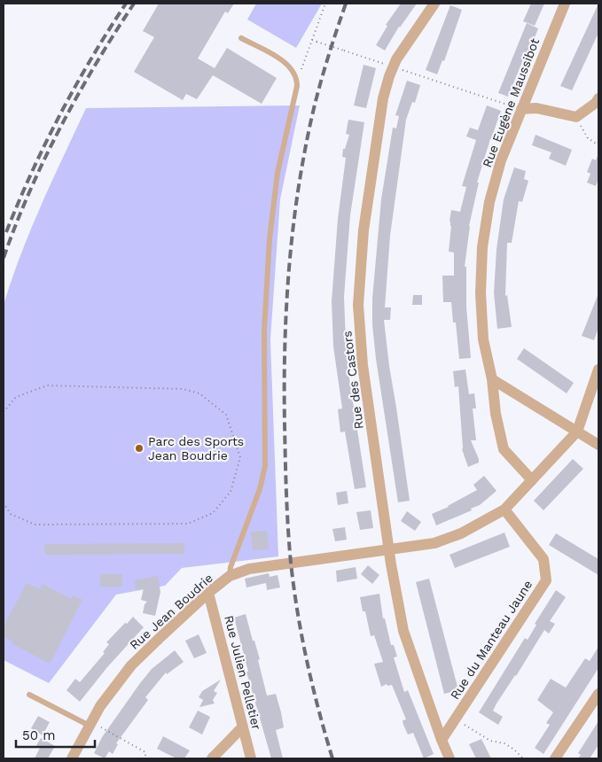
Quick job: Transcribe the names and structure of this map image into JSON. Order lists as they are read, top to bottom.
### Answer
{
  "streets": {
    "street": [
      "Rue Eugène Maussibot",
      "Rue des Castors",
      "Rue Jean Boudrie",
      "Rue du Manteau Jaune",
      "Rue Julien Pelletier"
    ]
  },
  "crossings": [
    ["Rue Eugène Maussibot", "Rue Jean Boudrie"],
    ["Rue des Castors", "Rue Jean Boudrie"],
    ["Rue des Castors", "Rue du Manteau Jaune"],
    ["Rue Jean Boudrie", "Rue du Manteau Jaune"],
    ["Rue Jean Boudrie", "Rue Julien Pelletier"]
  ],
  "places": ["Parc des Sports Jean Boudrie"],
  "scale_bar": "50 m"
}
